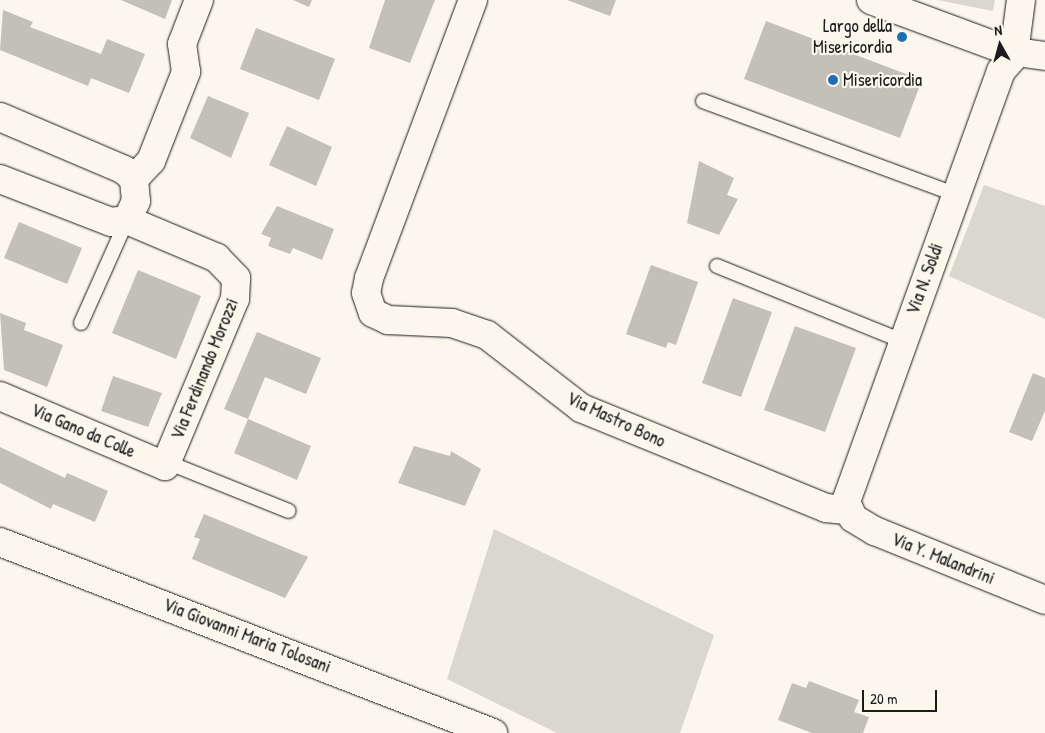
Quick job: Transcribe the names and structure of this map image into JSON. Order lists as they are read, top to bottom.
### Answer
{
  "streets": {
    "street": [
      "Via N. Soldi",
      "Via Ferdinando Morozzi",
      "Via Mastro Bono",
      "Via Gano da Colle",
      "Via Y. Malandrini",
      "Via Giovanni Maria Tolosani"
    ]
  },
  "crossings": [
    ["Via N. Soldi", "Via Mastro Bono"],
    ["Via N. Soldi", "Via Y. Malandrini"],
    ["Via Ferdinando Morozzi", "Via Gano da Colle"],
    ["Via Mastro Bono", "Via Y. Malandrini"]
  ],
  "places": ["Largo della Misericordia", "Misericordia"],
  "scale_bar": "20 m",
  "north": "top"
}
